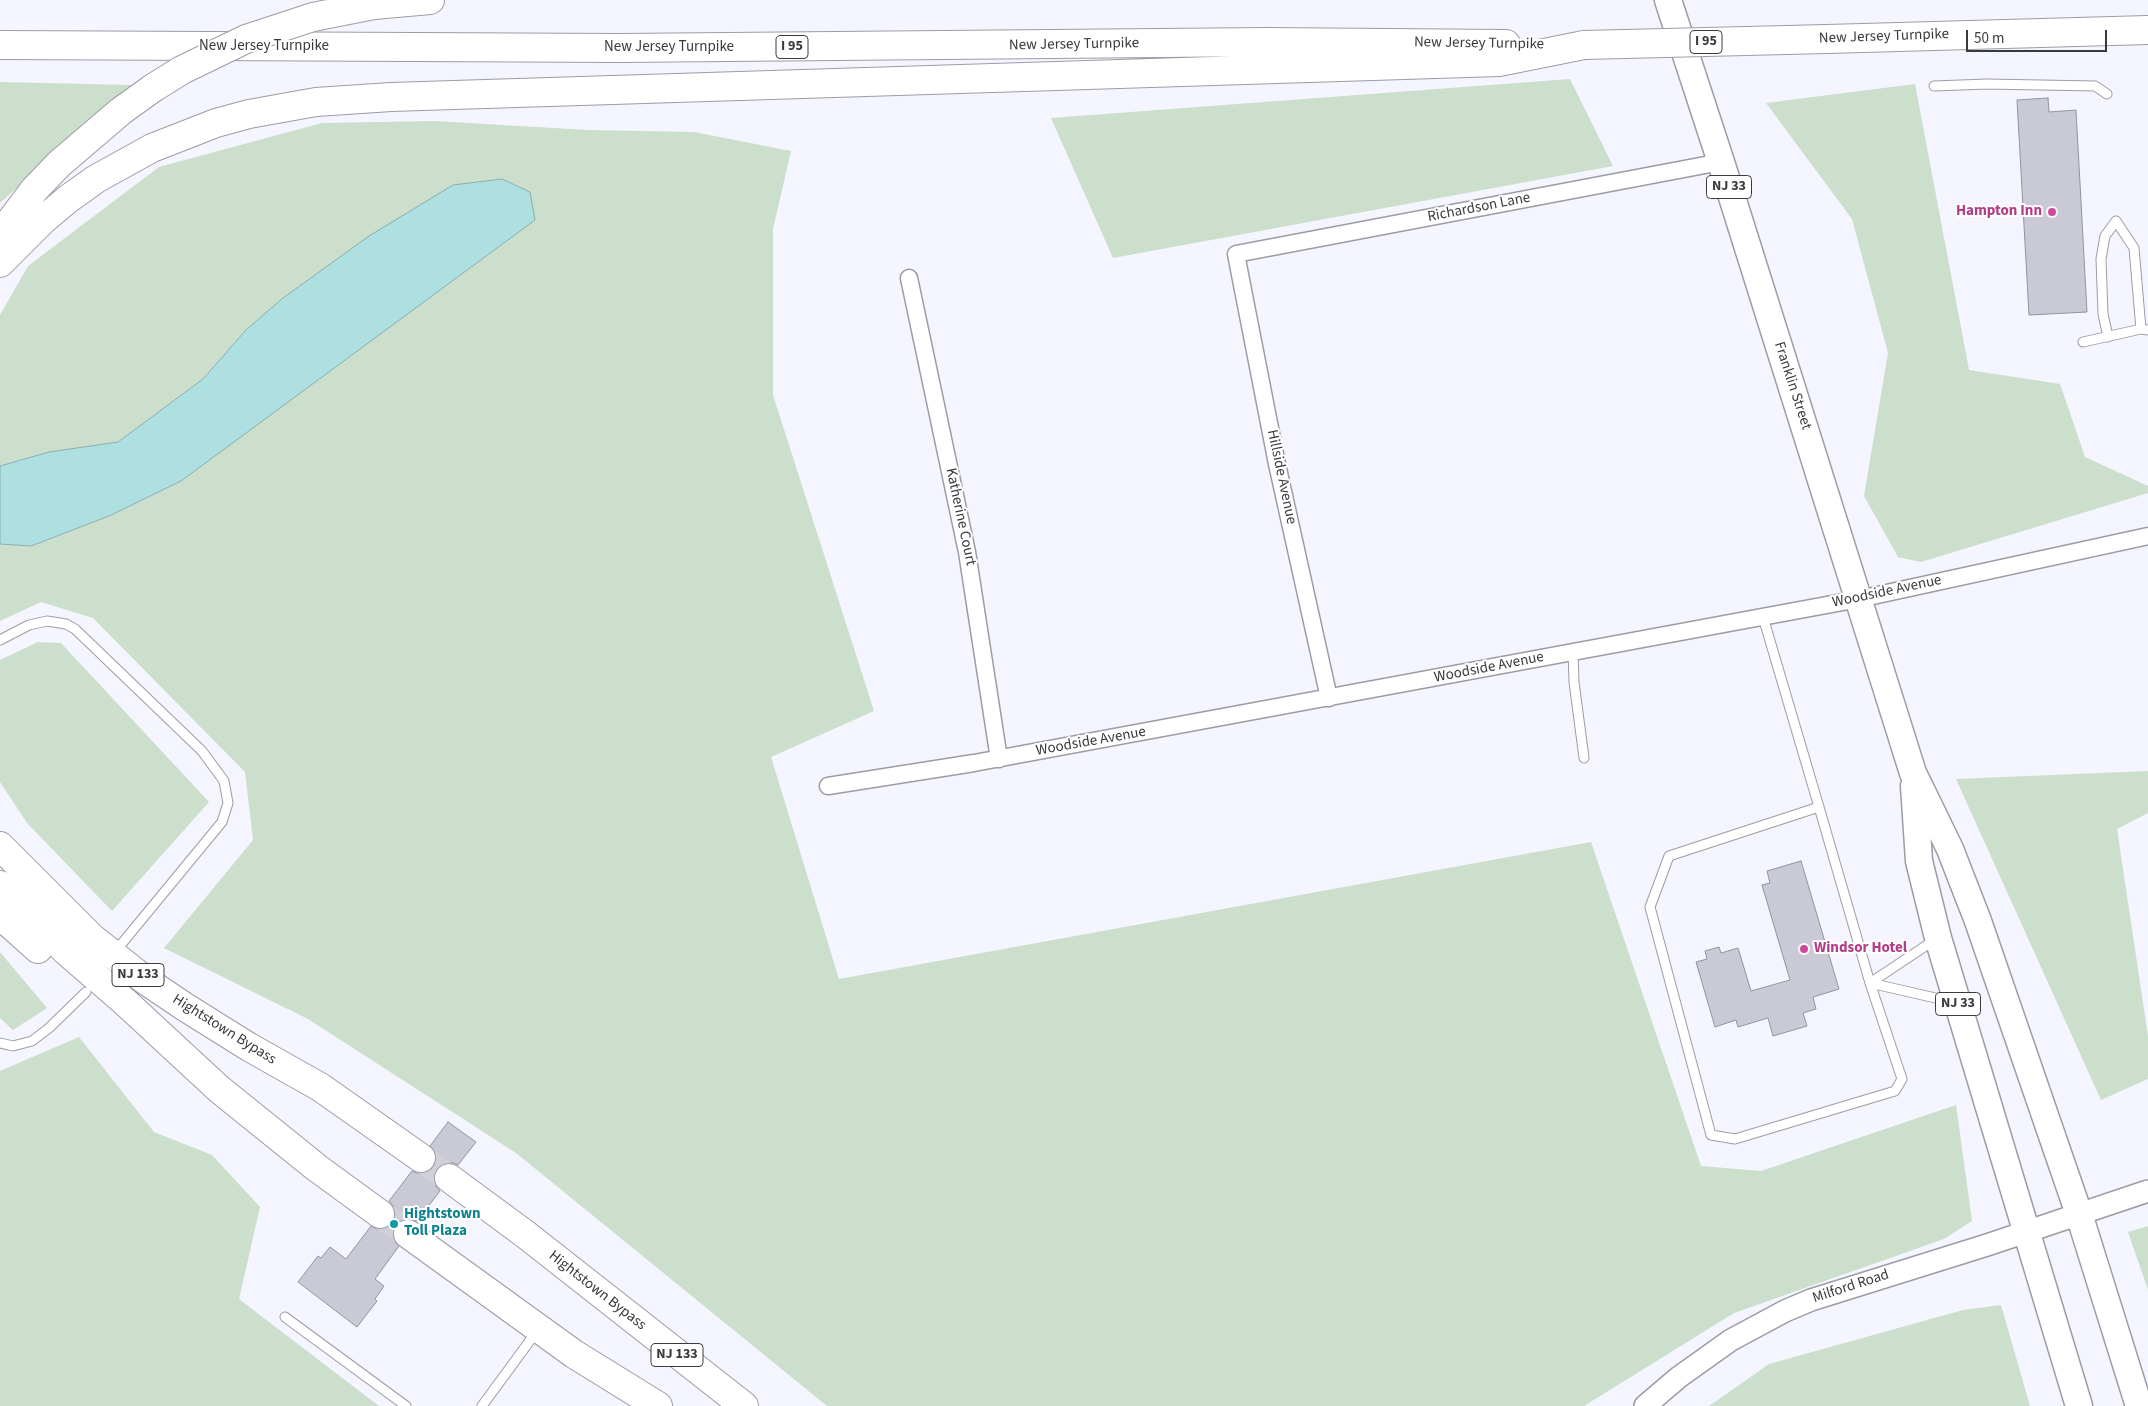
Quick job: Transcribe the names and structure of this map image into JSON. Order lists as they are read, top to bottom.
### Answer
{
  "streets": {
    "highway": [
      "New Jersey Turnpike",
      "I 95",
      "NJ 133",
      "Hightstown Bypass"
    ],
    "main road": ["NJ 33", "Franklin Street"],
    "street": [
      "Richardson Lane",
      "Hillside Avenue",
      "Katherine Court",
      "Woodside Avenue",
      "Milford Road"
    ]
  },
  "crossings": [
    ["NJ 33", "Franklin Street"],
    ["NJ 33", "Milford Road"],
    ["Richardson Lane", "Franklin Street"],
    ["Richardson Lane", "Hillside Avenue"],
    ["Franklin Street", "Woodside Avenue"],
    ["Hillside Avenue", "Woodside Avenue"],
    ["Katherine Court", "Woodside Avenue"]
  ],
  "places": ["Hampton Inn", "Windsor Hotel", "Hightstown Toll Plaza"],
  "scale_bar": "50 m"
}
